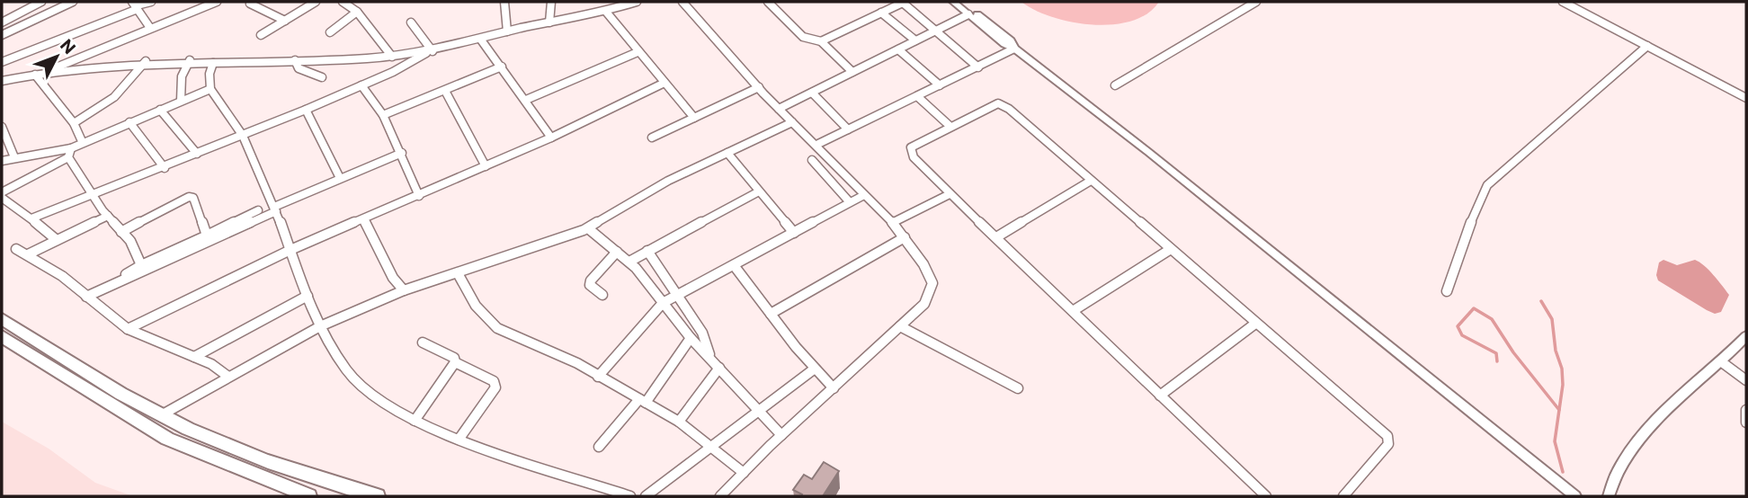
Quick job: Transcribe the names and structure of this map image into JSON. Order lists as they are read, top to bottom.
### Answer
{
  "north": "top right"
}
